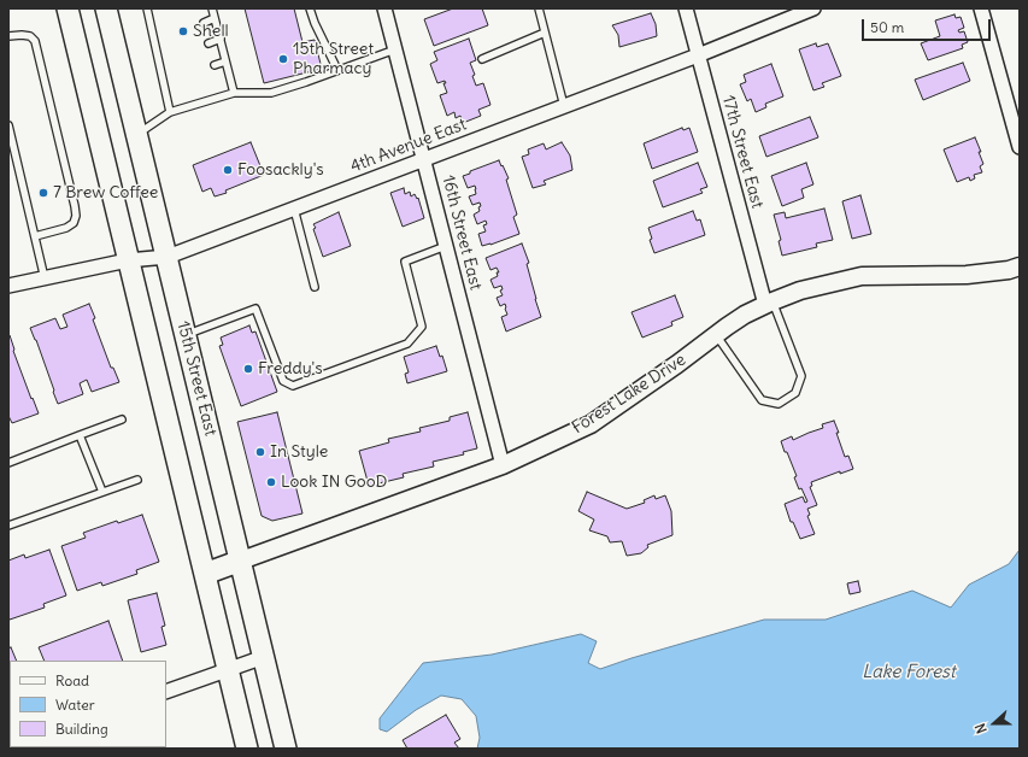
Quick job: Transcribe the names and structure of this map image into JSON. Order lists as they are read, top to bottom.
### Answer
{
  "streets": {
    "main road": ["15th Street East"],
    "street": [
      "4th Avenue East",
      "17th Street East",
      "16th Street East",
      "Forest Lake Drive"
    ]
  },
  "crossings": [
    ["4th Avenue East", "17th Street East"],
    ["4th Avenue East", "16th Street East"],
    ["4th Avenue East", "15th Street East"],
    ["17th Street East", "Forest Lake Drive"],
    ["16th Street East", "Forest Lake Drive"],
    ["15th Street East", "Forest Lake Drive"]
  ],
  "water": ["Lake Forest"],
  "places": [
    "Shell",
    "15th Street Pharmacy",
    "Foosackly's",
    "7 Brew Coffee",
    "Freddy's",
    "In Style",
    "Look IN GooD"
  ],
  "legend": ["Road", "Water", "Building"],
  "scale_bar": "50 m",
  "north": "left"
}
